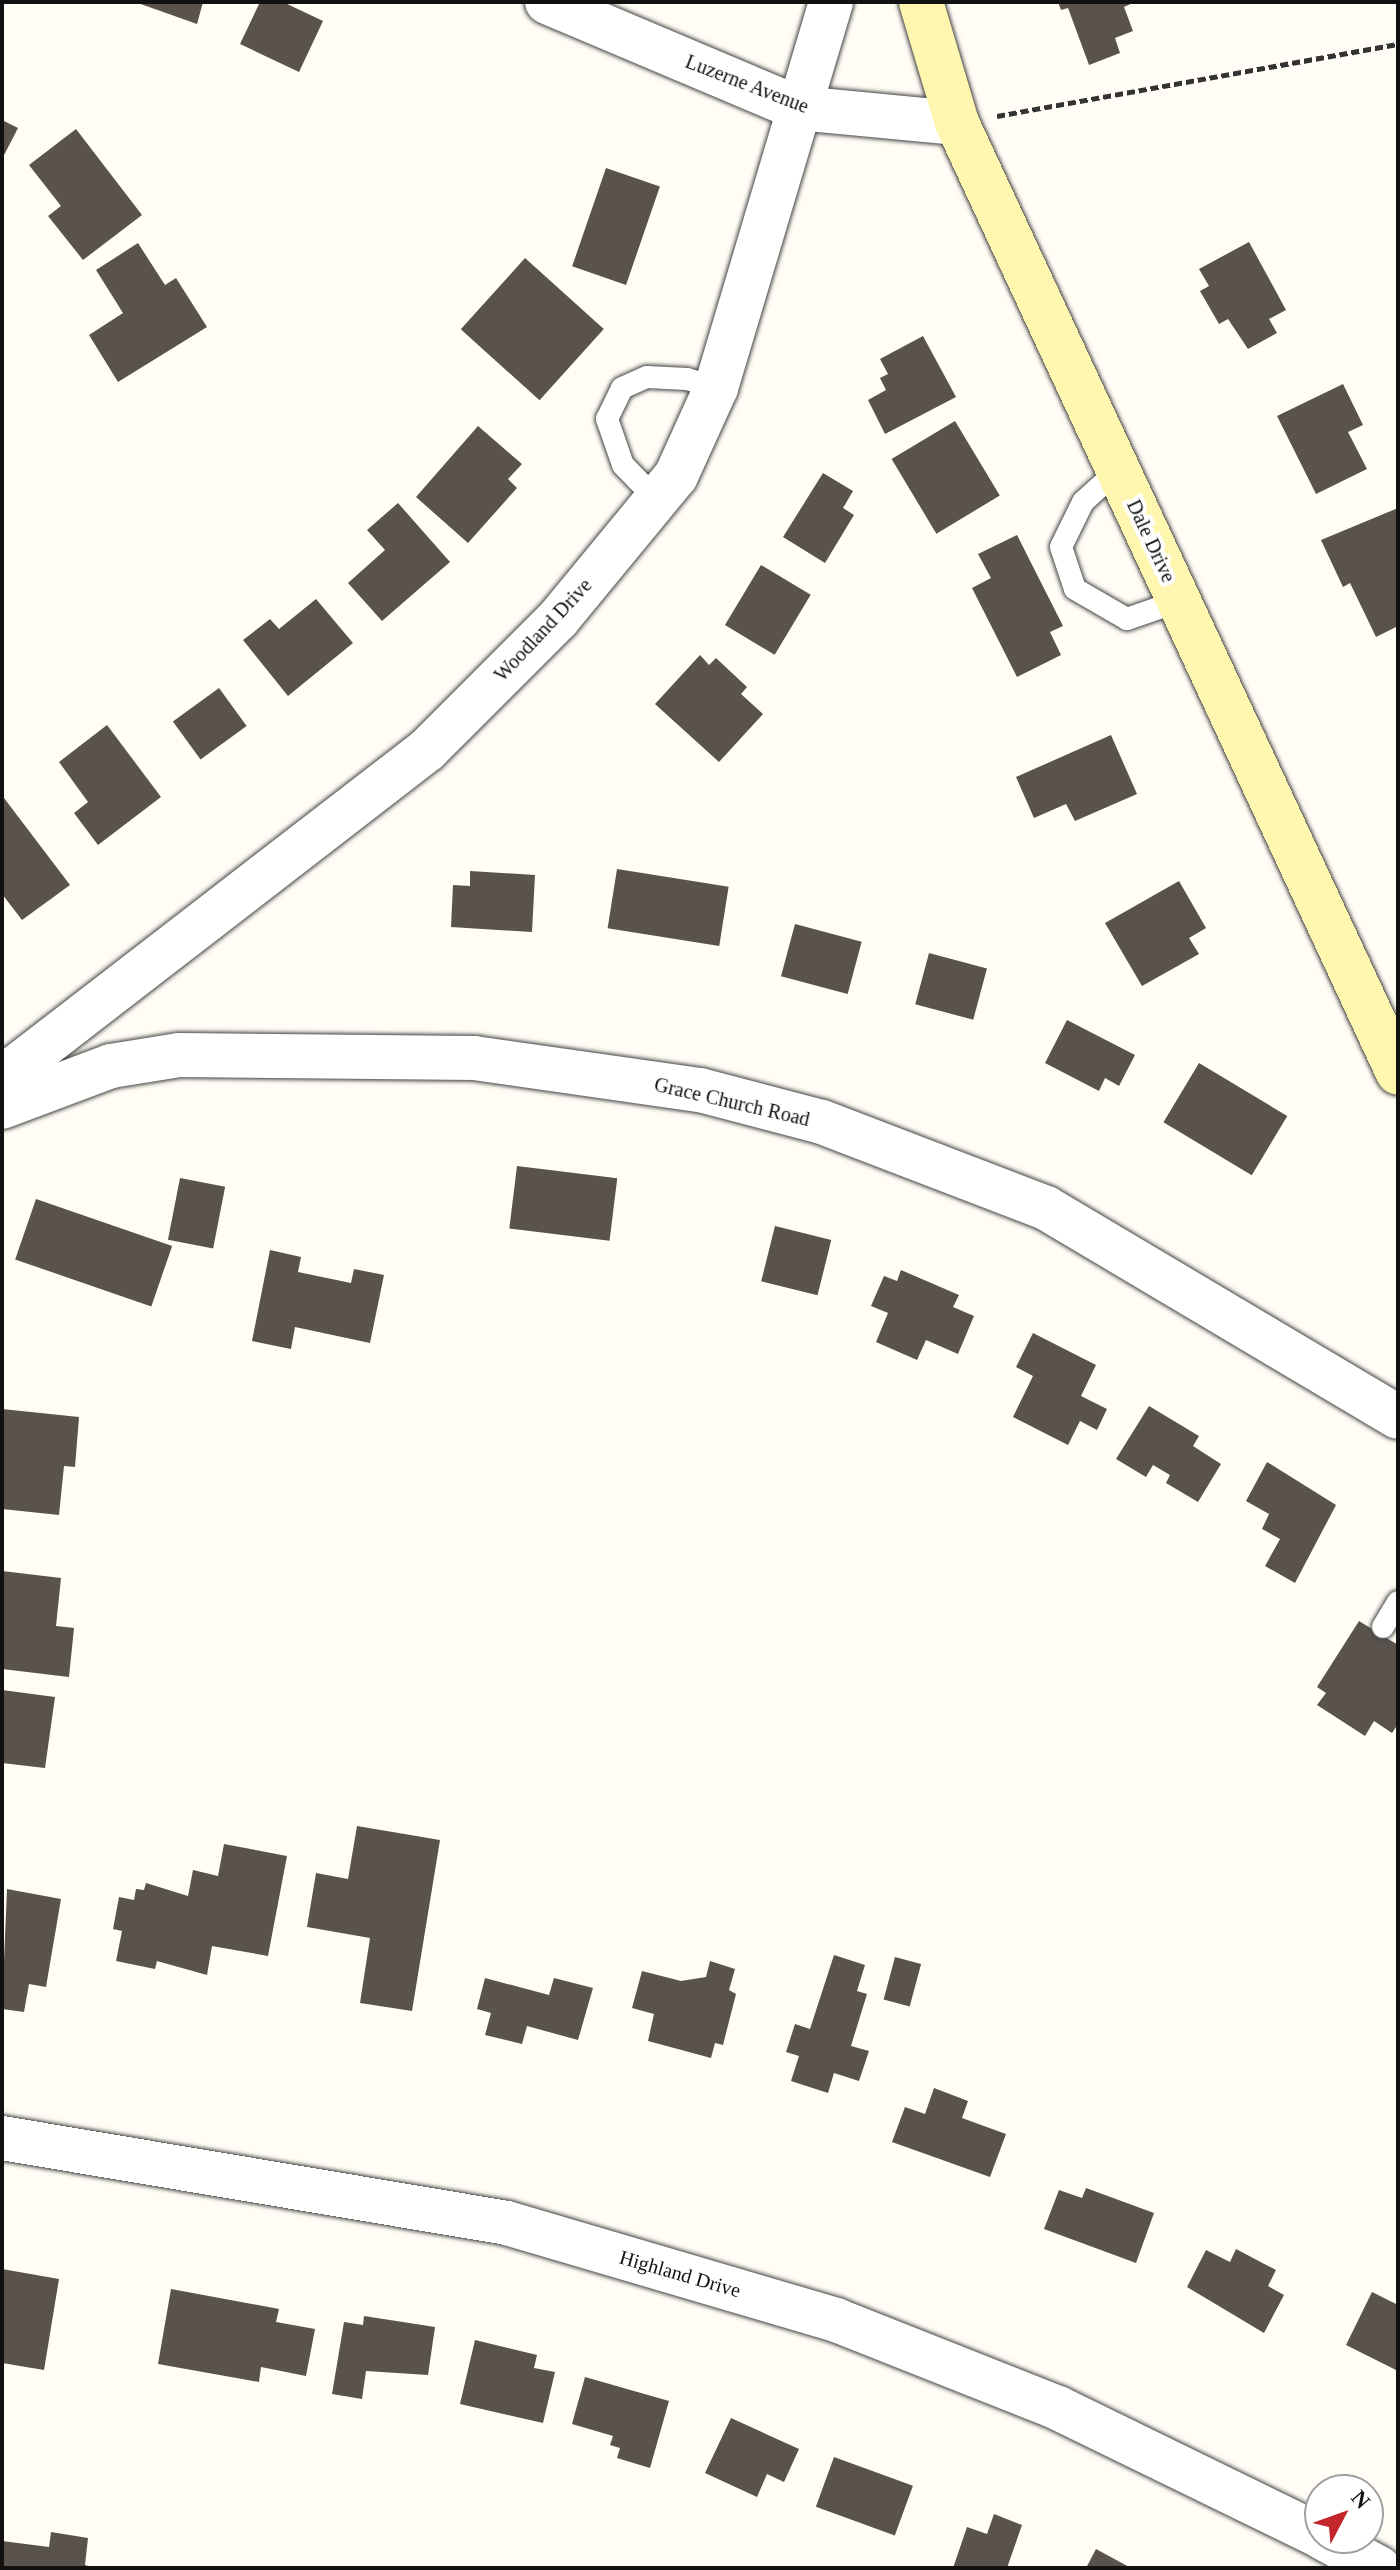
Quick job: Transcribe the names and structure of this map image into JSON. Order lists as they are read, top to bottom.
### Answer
{
  "streets": {
    "street": [
      "Luzerne Avenue",
      "Dale Drive",
      "Woodland Drive",
      "Grace Church Road",
      "Highland Drive"
    ]
  },
  "crossings": [
    ["Luzerne Avenue", "Dale Drive"],
    ["Luzerne Avenue", "Woodland Drive"]
  ],
  "north": "top right"
}
